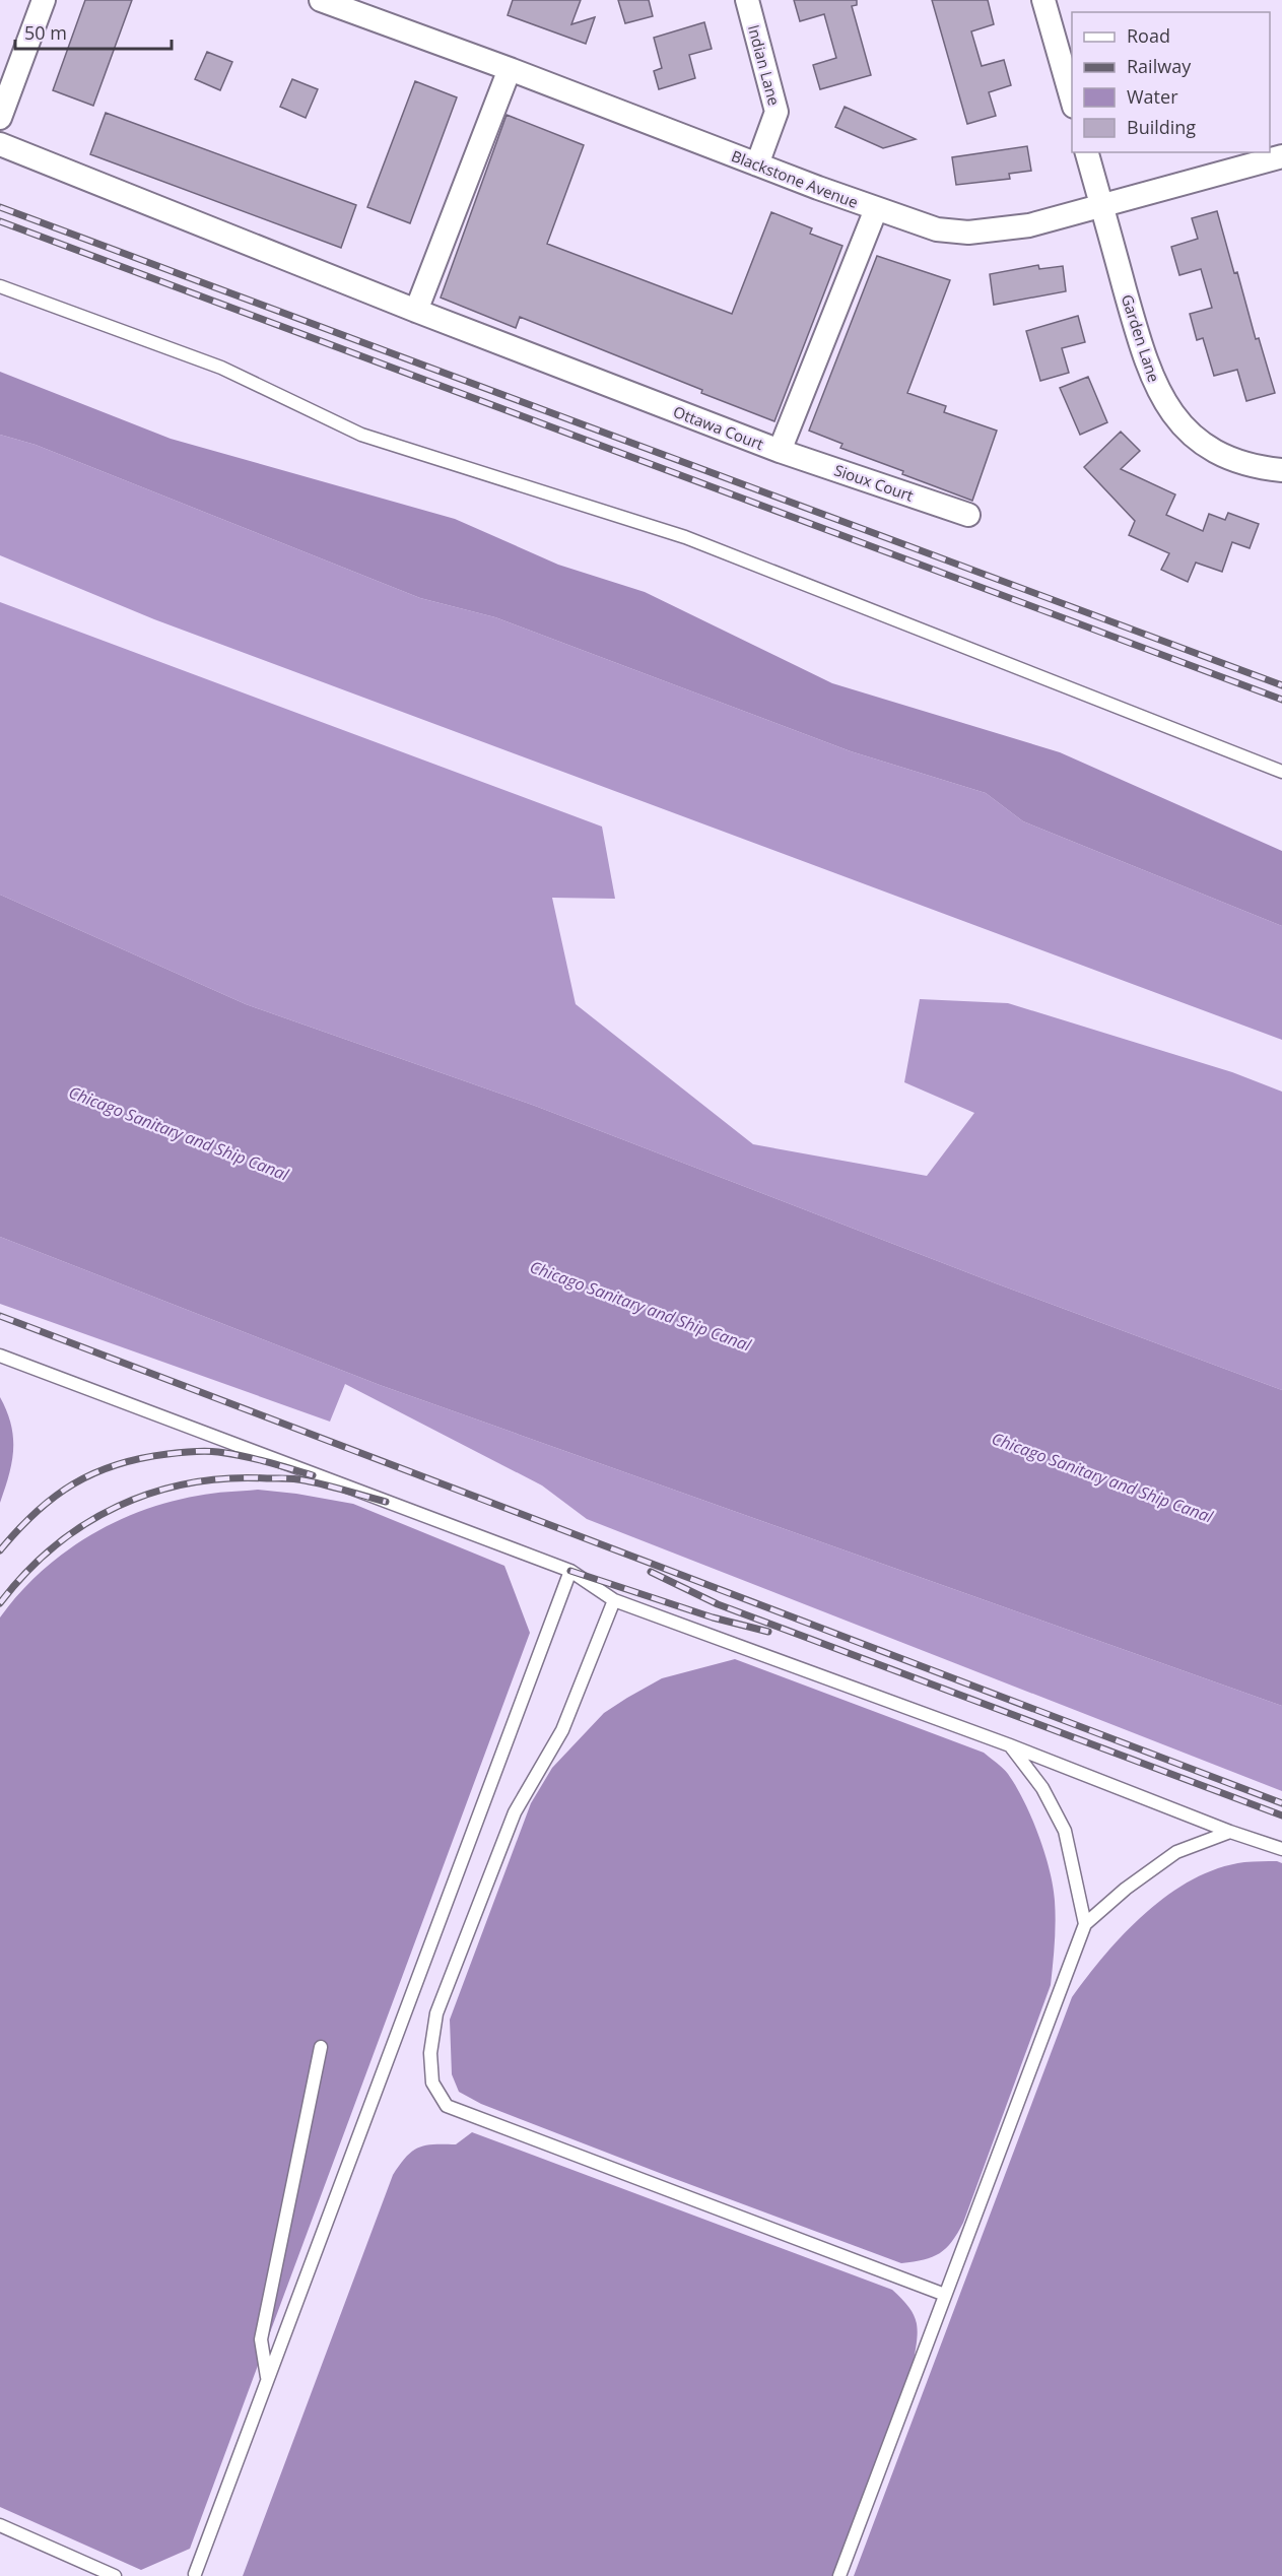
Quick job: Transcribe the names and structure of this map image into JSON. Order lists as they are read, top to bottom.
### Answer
{
  "streets": {
    "street": [
      "Indian Lane",
      "Blackstone Avenue",
      "Garden Lane",
      "Ottawa Court",
      "Sioux Court"
    ]
  },
  "crossings": [
    ["Indian Lane", "Blackstone Avenue"],
    ["Blackstone Avenue", "Garden Lane"],
    ["Blackstone Avenue", "Ottawa Court"],
    ["Ottawa Court", "Sioux Court"]
  ],
  "water": ["Chicago Sanitary and Ship Canal"],
  "legend": [
    "Road",
    "Railway",
    "Water",
    "Building"
  ],
  "scale_bar": "50 m"
}
